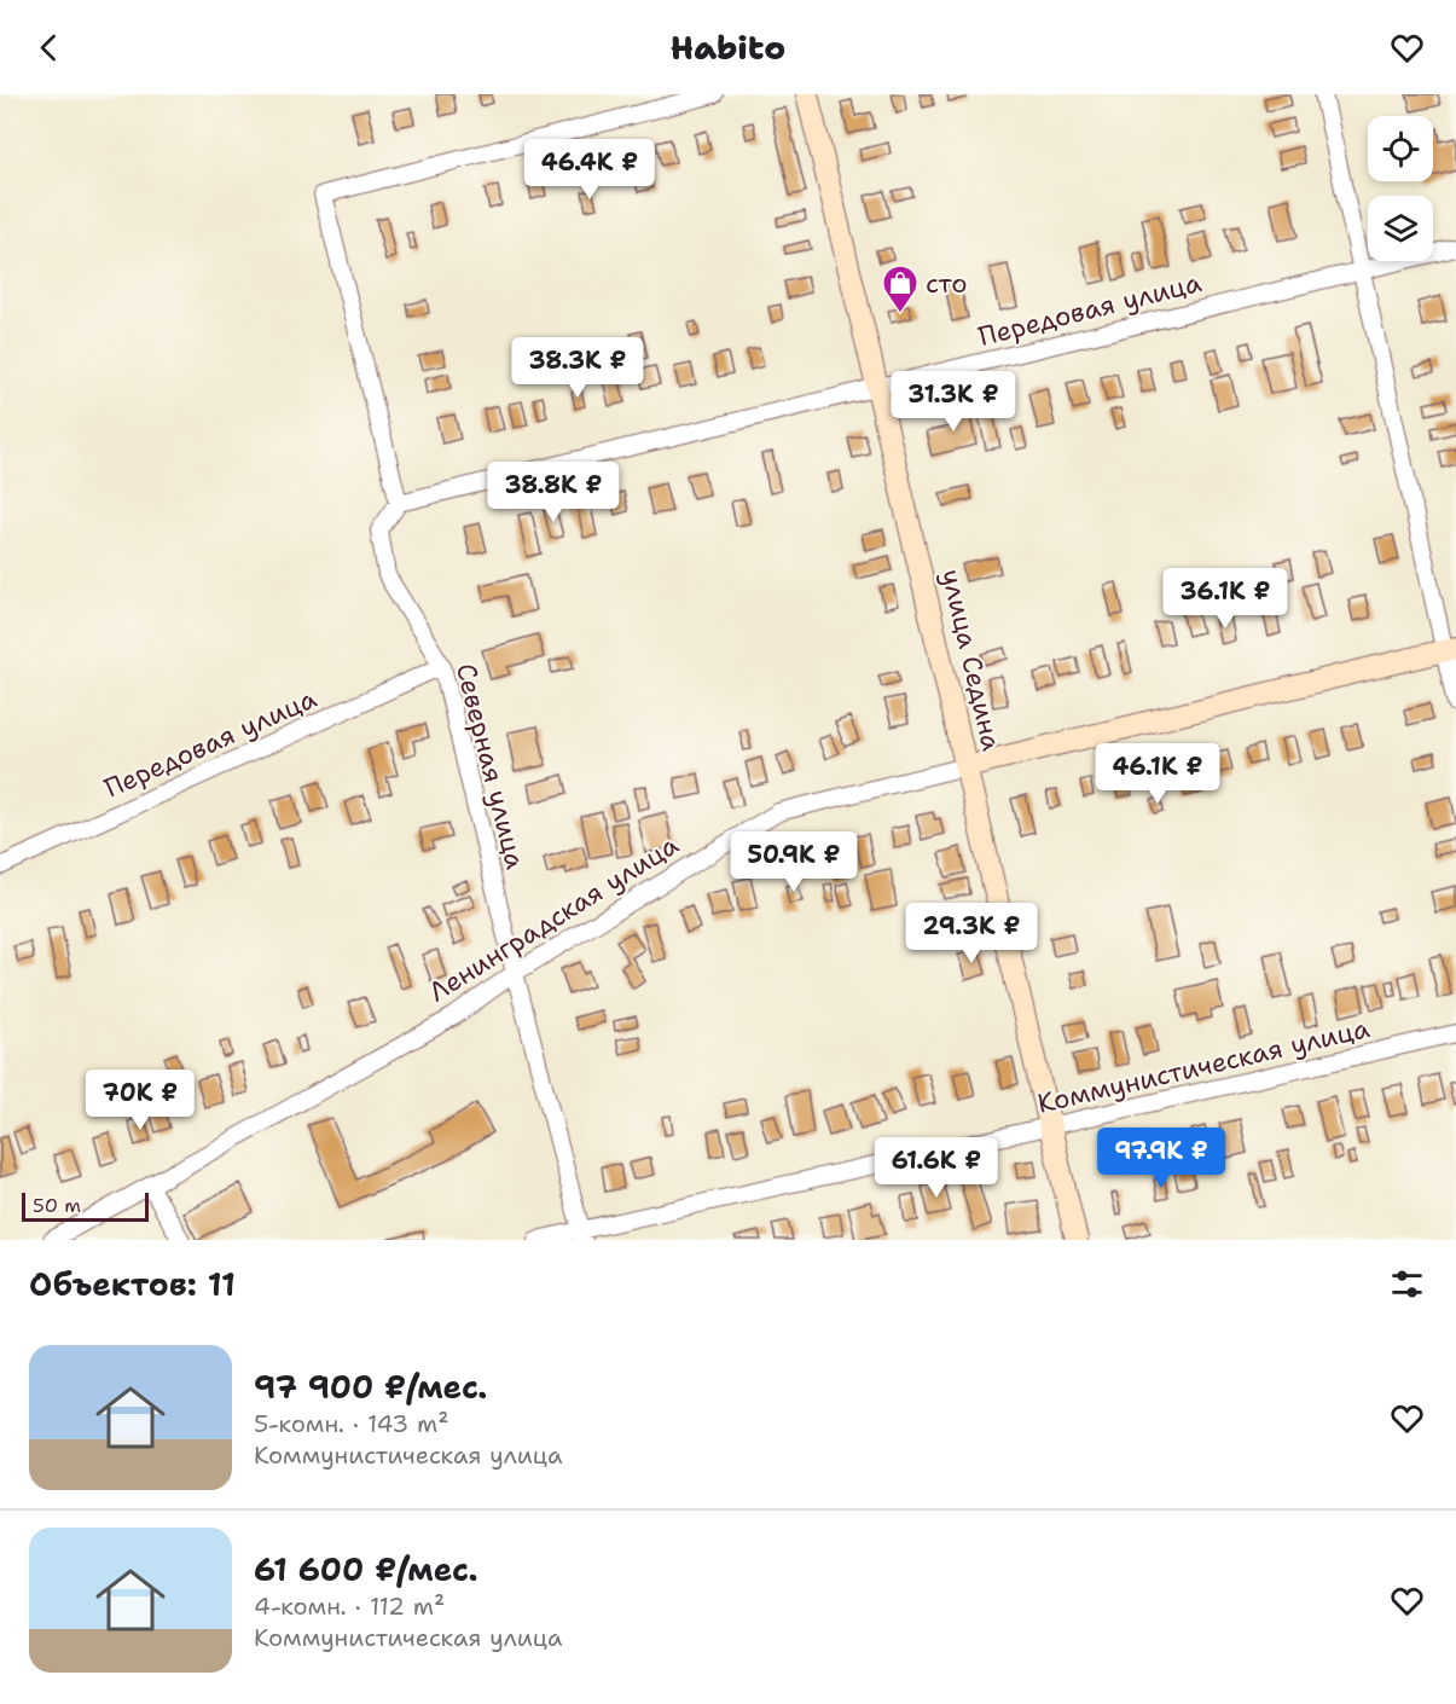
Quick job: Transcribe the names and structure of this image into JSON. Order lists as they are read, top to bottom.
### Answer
{
  "streets": {
    "main road": ["улица Седина", "Ленинградская улица"],
    "street": ["Передовая улица", "Северная улица", "Коммунистическая улица"]
  },
  "crossings": [
    ["Передовая улица", "улица Седина"],
    ["Передовая улица", "Северная улица"],
    ["улица Седина", "Ленинградская улица"],
    ["улица Седина", "Коммунистическая улица"],
    ["Северная улица", "Ленинградская улица"],
    ["Северная улица", "Коммунистическая улица"]
  ],
  "places": {
    "shop": ["сто"]
  },
  "scale_bar": "50 m",
  "page": {
    "header": "Habito",
    "price": [
      "46.4K ₽",
      "38.3K ₽",
      "31.3K ₽",
      "38.8K ₽",
      "36.1K ₽",
      "46.1K ₽",
      "50.9K ₽",
      "29.3K ₽",
      "70K ₽",
      "97.9K ₽",
      "61.6K ₽"
    ],
    "scale": "50 m",
    "heading": "Объектов: 11",
    "list": [
      {
        "name": "97 900 ₽/мес.",
        "note": "5-комн. · 143 m² · Коммунистическая улица"
      },
      {
        "name": "61 600 ₽/мес.",
        "note": "4-комн. · 112 m² · Коммунистическая улица"
      }
    ]
  }
}
